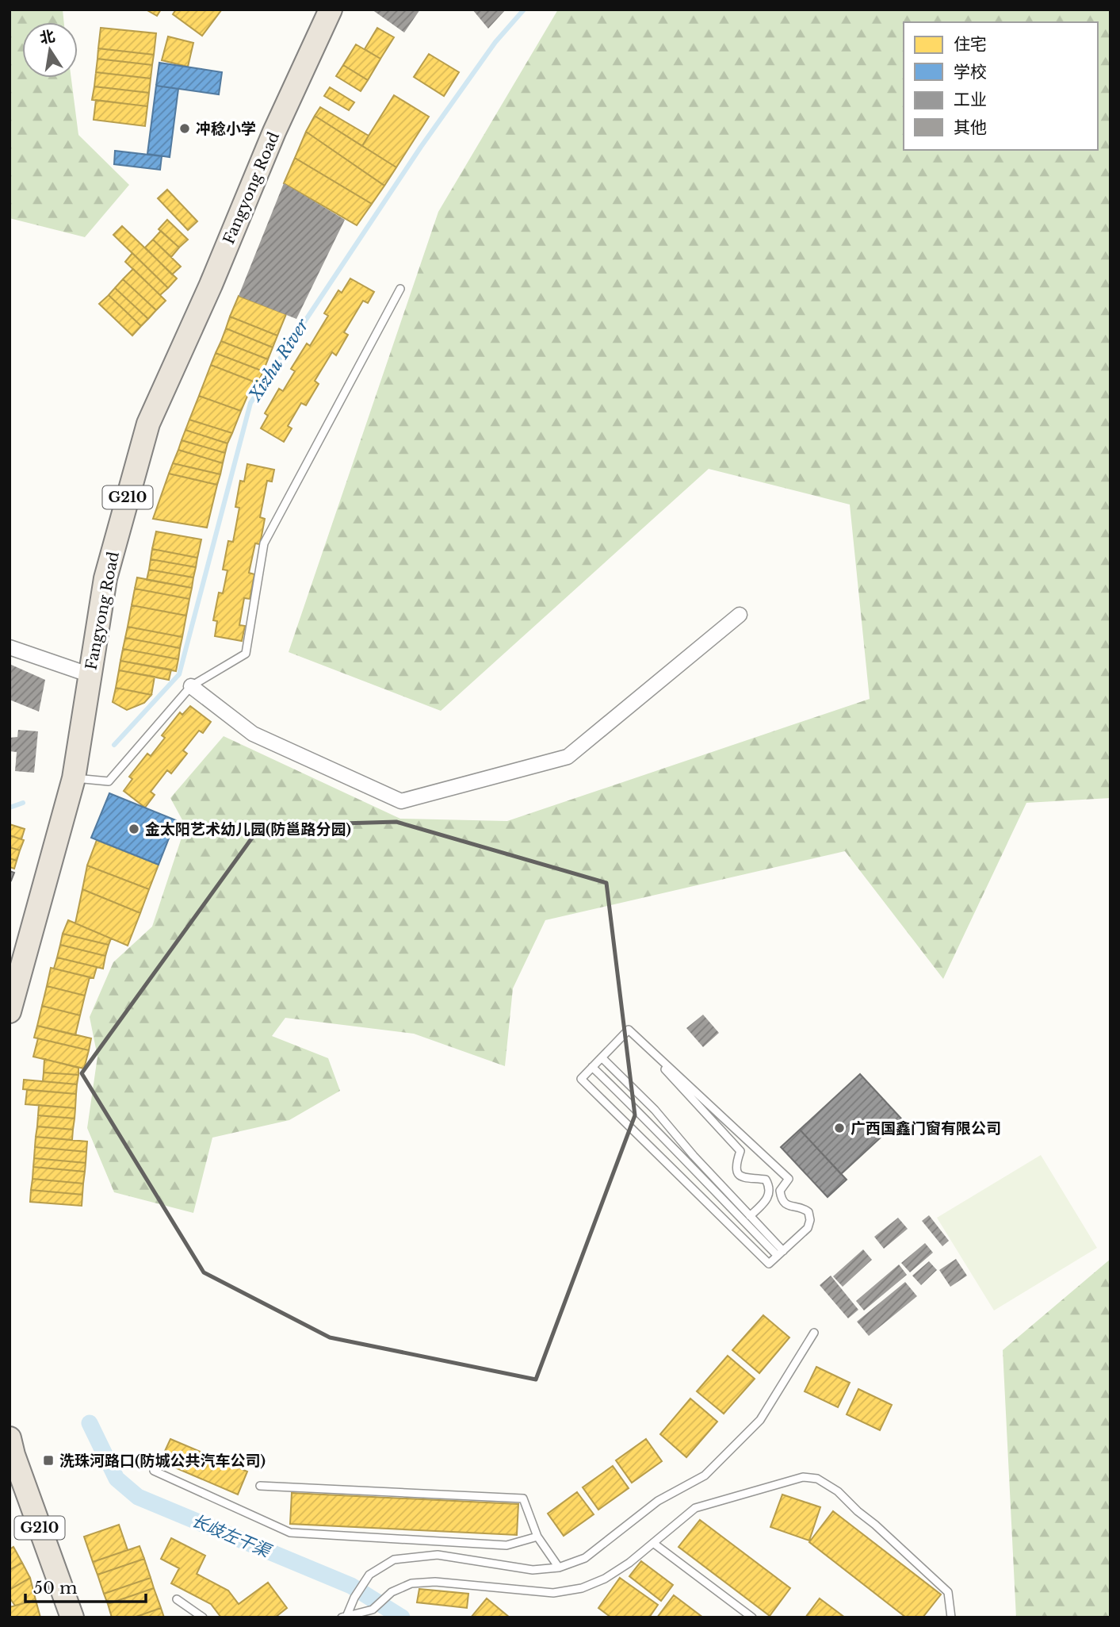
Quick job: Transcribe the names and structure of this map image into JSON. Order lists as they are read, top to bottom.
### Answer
{
  "streets": {
    "highway": ["Fangyong Road", "G210"]
  },
  "water": ["Xizhu River", "长歧左干渠"],
  "places": {
    "other": ["冲稔小学", "金太阳艺术幼儿园(防邕路分园)", "广西国鑫门窗有限公司"],
    "transit": ["洗珠河路口(防城公共汽车公司)"]
  },
  "legend": [
    "住宅",
    "学校",
    "工业",
    "其他"
  ],
  "scale_bar": "50 m",
  "north": "top"
}
